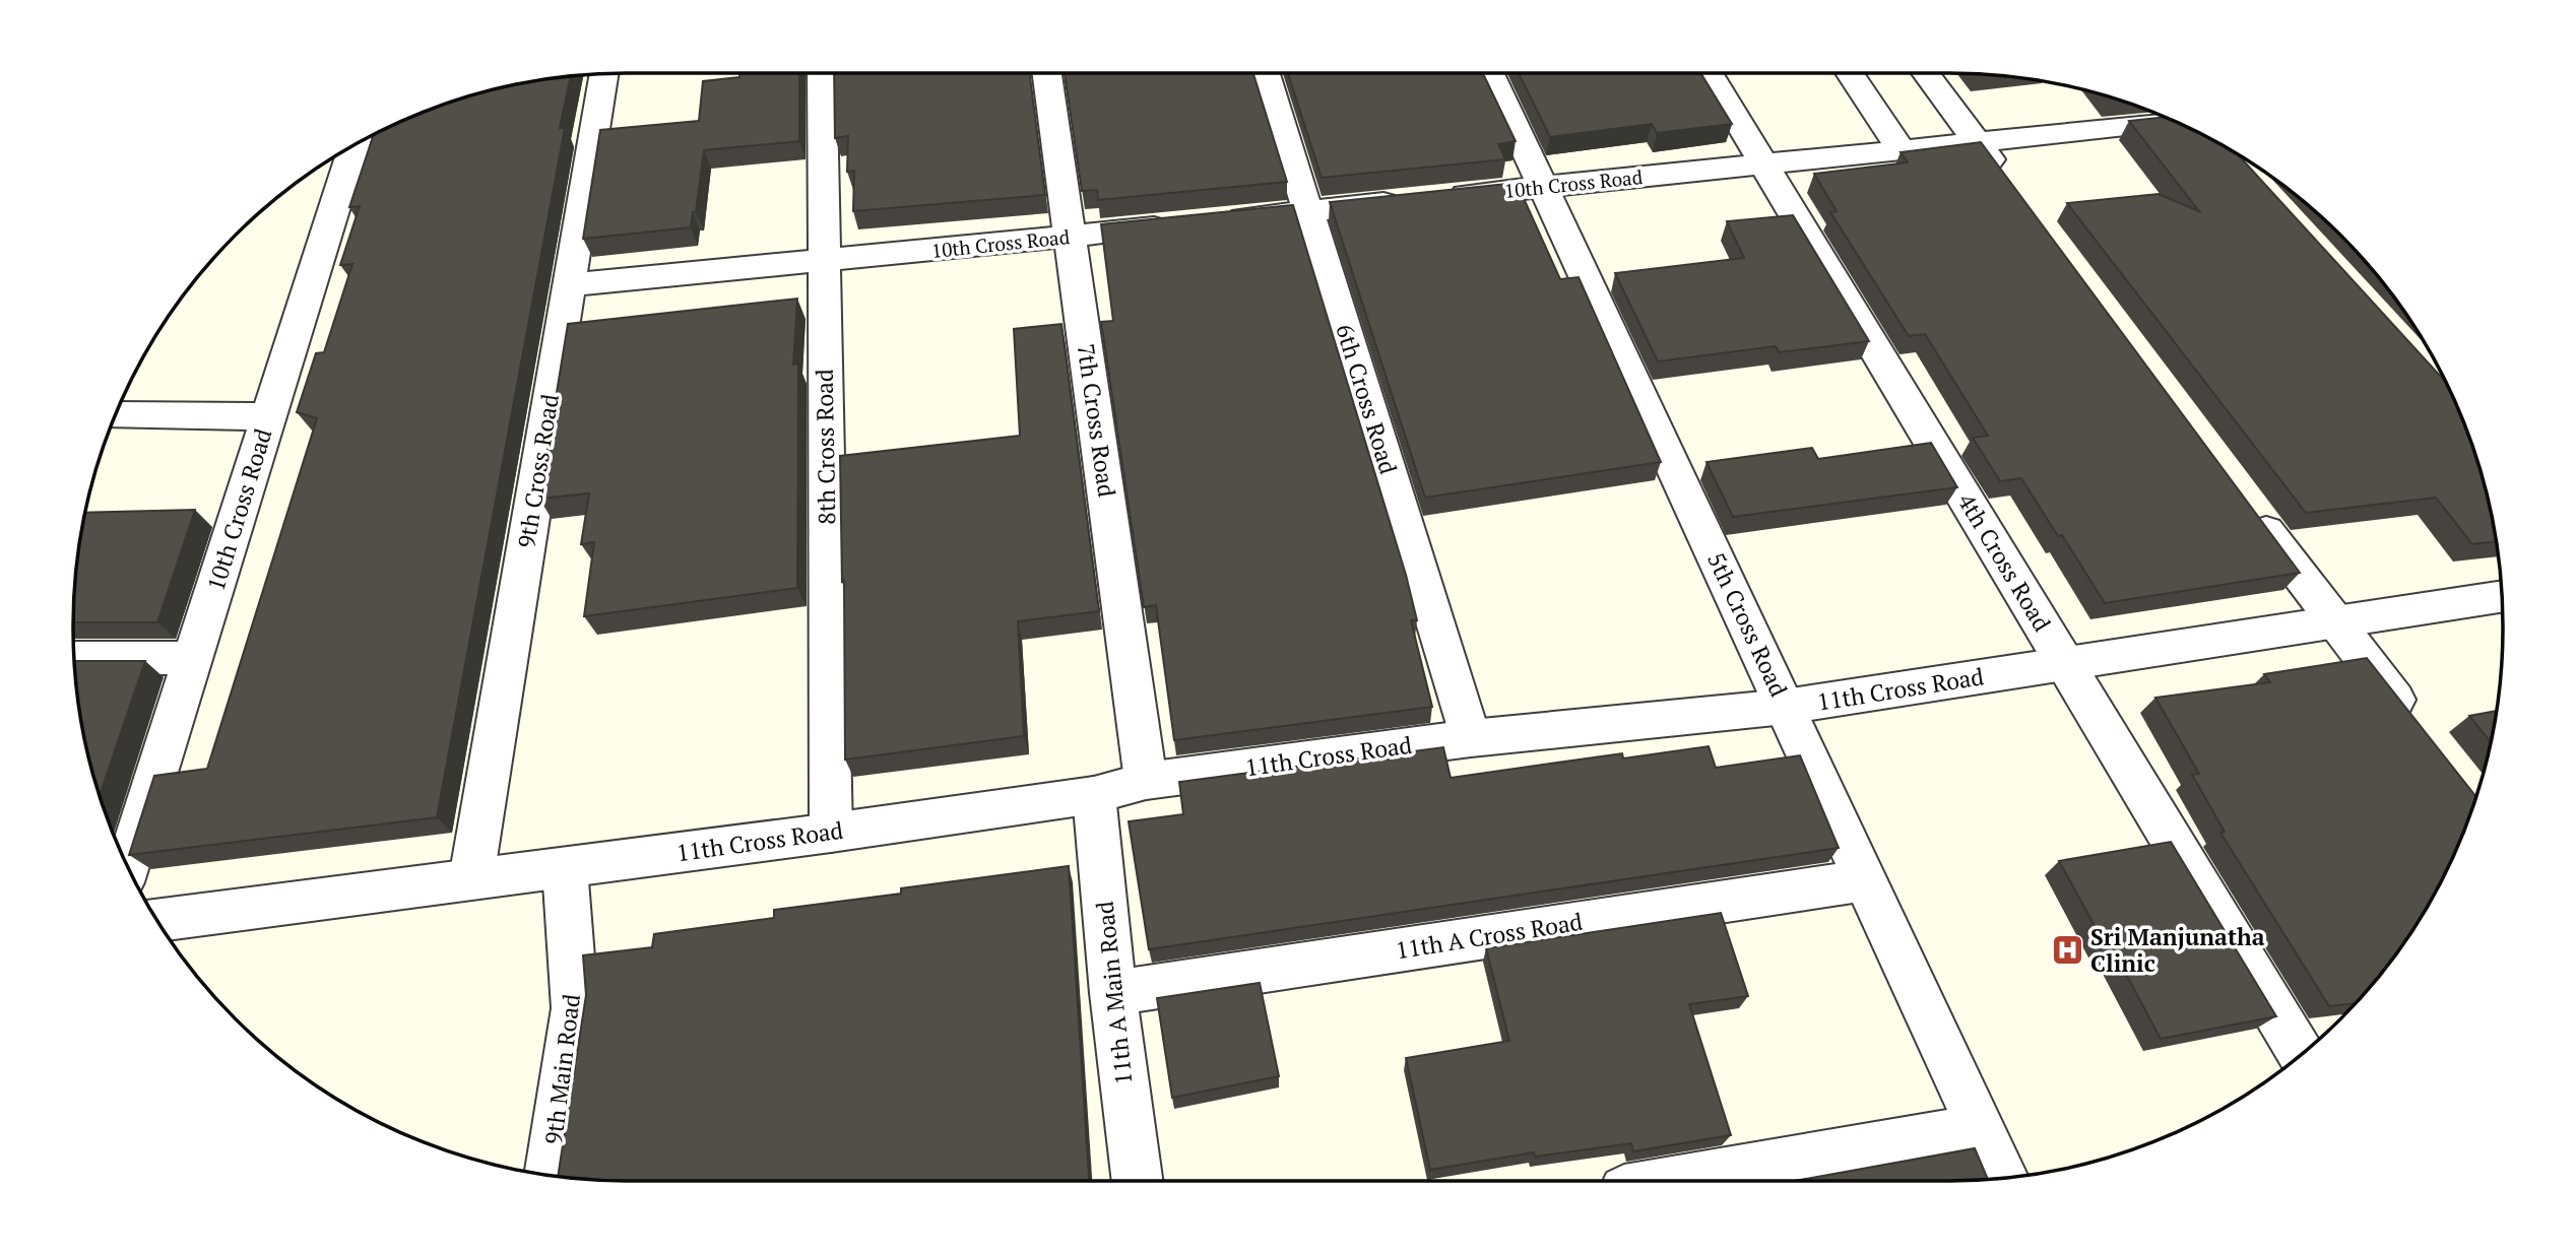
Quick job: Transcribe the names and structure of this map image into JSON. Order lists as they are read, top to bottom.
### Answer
{
  "streets": {
    "street": [
      "10th Cross Road",
      "6th Cross Road",
      "7th Cross Road",
      "8th Cross Road",
      "9th Cross Road",
      "4th Cross Road",
      "5th Cross Road",
      "11th Cross Road",
      "11th A Cross Road",
      "11th A Main Road",
      "9th Main Road"
    ]
  },
  "crossings": [
    ["10th Cross Road", "6th Cross Road"],
    ["10th Cross Road", "7th Cross Road"],
    ["10th Cross Road", "8th Cross Road"],
    ["10th Cross Road", "9th Cross Road"],
    ["10th Cross Road", "4th Cross Road"],
    ["10th Cross Road", "5th Cross Road"],
    ["6th Cross Road", "11th Cross Road"],
    ["7th Cross Road", "11th Cross Road"],
    ["8th Cross Road", "11th Cross Road"],
    ["9th Cross Road", "11th Cross Road"],
    ["4th Cross Road", "11th Cross Road"],
    ["5th Cross Road", "11th Cross Road"],
    ["5th Cross Road", "11th A Cross Road"],
    ["11th Cross Road", "11th A Main Road"],
    ["11th Cross Road", "9th Main Road"],
    ["11th A Cross Road", "11th A Main Road"]
  ],
  "places": {
    "hospital": ["Sri Manjunatha Clinic"]
  }
}
